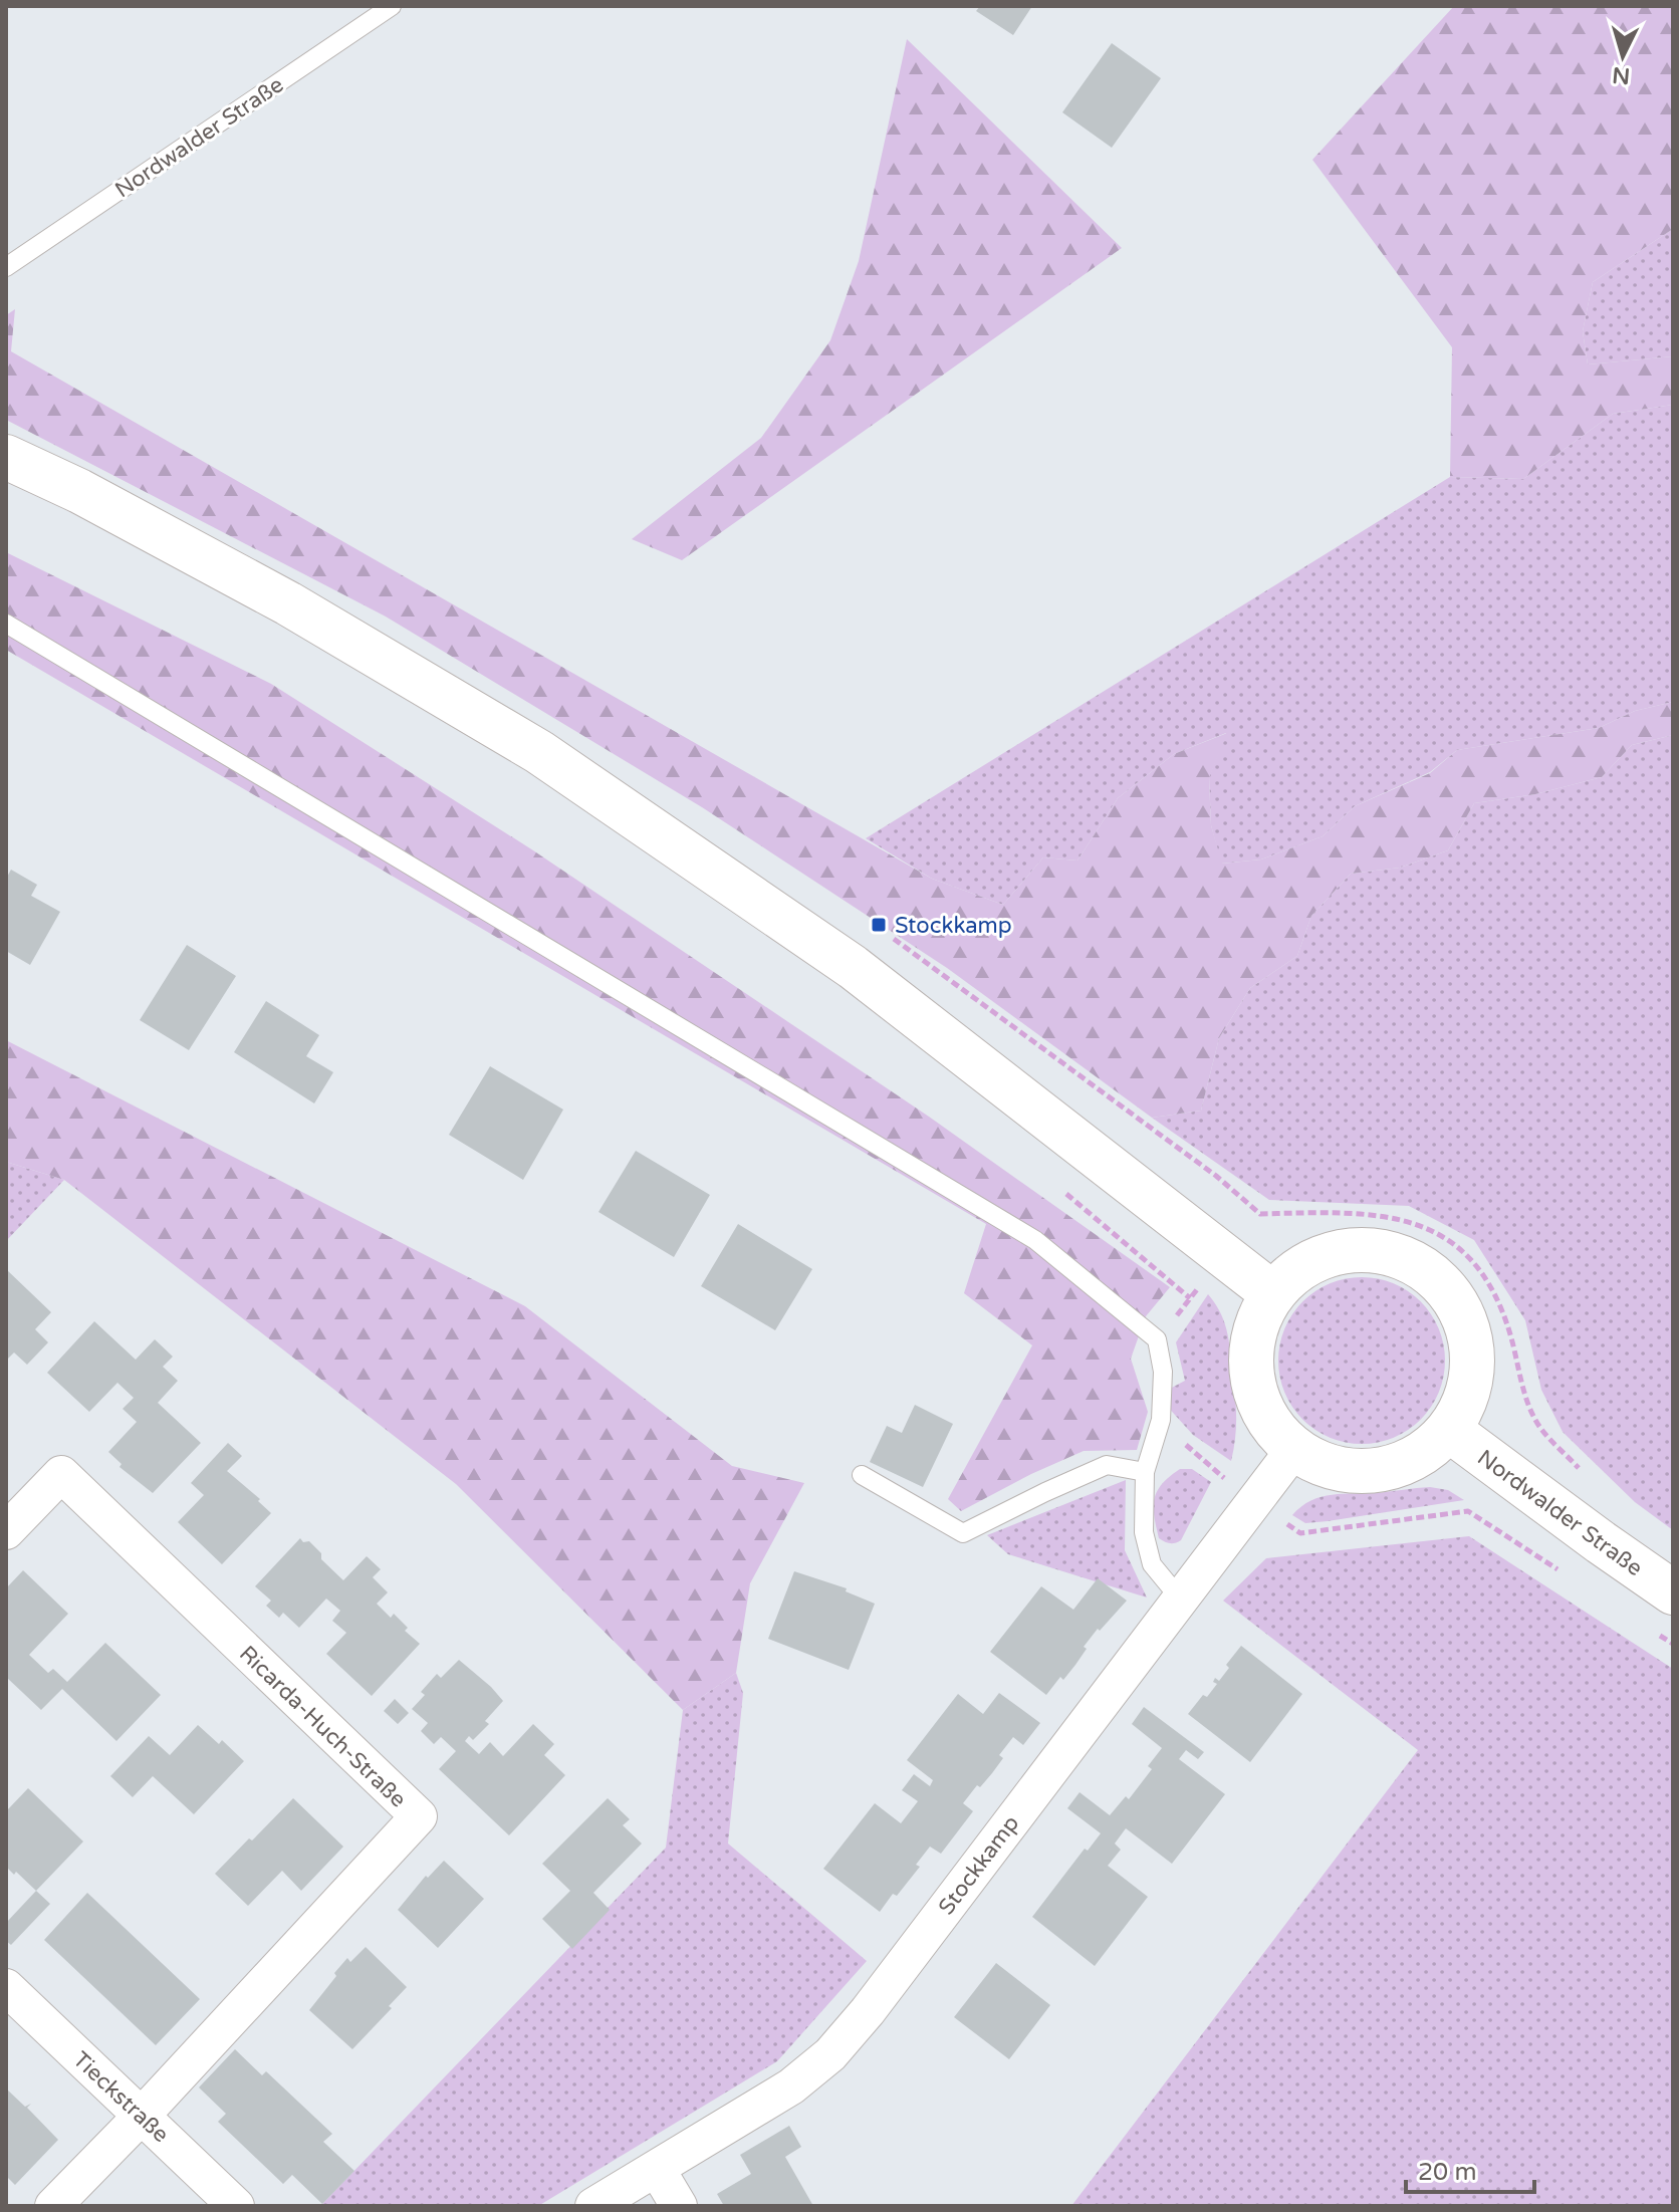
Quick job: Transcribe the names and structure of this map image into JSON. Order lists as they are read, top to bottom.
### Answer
{
  "streets": {
    "main road": ["Nordwalder Straße"],
    "street": ["Ricarda-Huch-Straße", "Stockkamp", "Tieckstraße"]
  },
  "crossings": [
    ["Nordwalder Straße", "Stockkamp"],
    ["Ricarda-Huch-Straße", "Tieckstraße"]
  ],
  "places": {
    "transit": ["Stockkamp"]
  },
  "scale_bar": "20 m",
  "north": "bottom"
}
